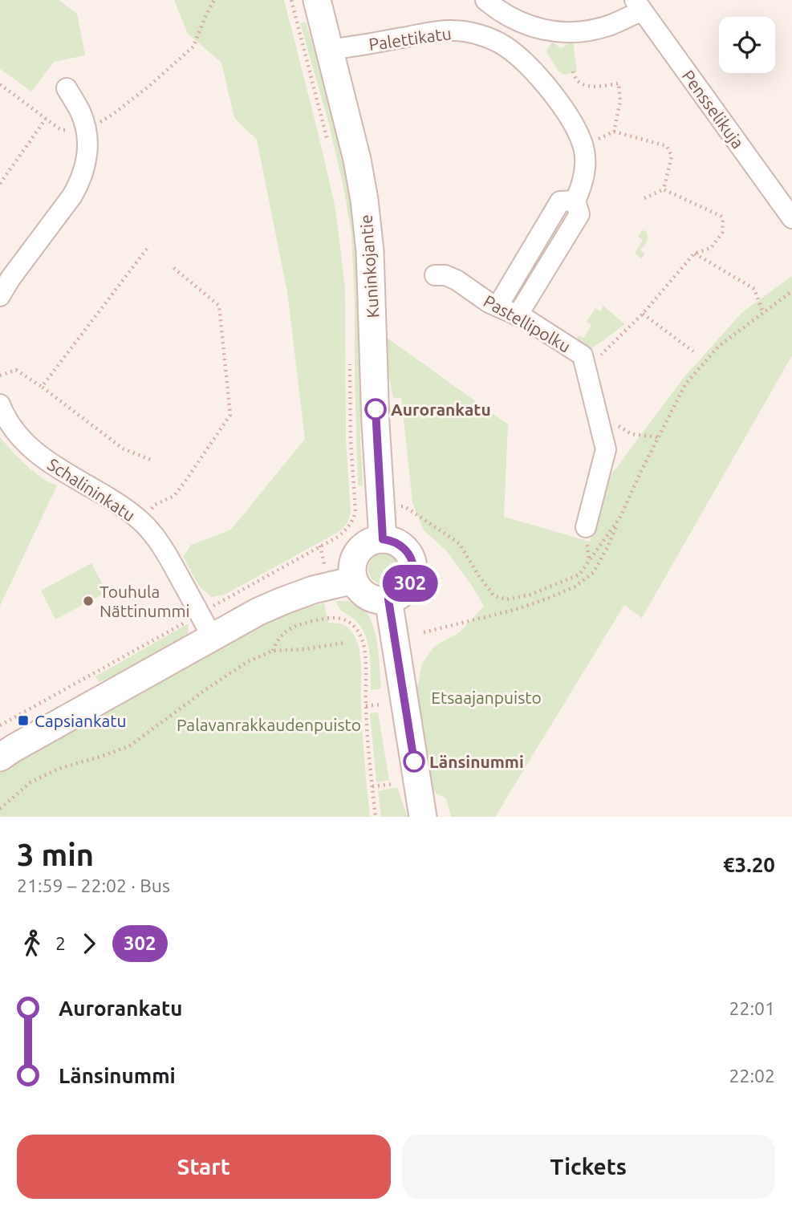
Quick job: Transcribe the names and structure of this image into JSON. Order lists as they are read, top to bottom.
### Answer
{
  "streets": {
    "main road": ["Kuninkojantie"],
    "street": [
      "Palettikatu",
      "Pensselikuja",
      "Pastellipolku",
      "Schalininkatu"
    ]
  },
  "crossings": [
    ["Palettikatu", "Kuninkojantie"],
    ["Palettikatu", "Pastellipolku"]
  ],
  "parks": ["Etsaajanpuisto", "Palavanrakkaudenpuisto"],
  "places": {
    "other": ["Aurorankatu", "Touhula Nättinummi", "Länsinummi"],
    "transit": ["Capsiankatu"]
  },
  "lines": ["bus line 302"],
  "page": {
    "on_map": "302",
    "heading": ["3 min", "21:59 – 22:02 · Bus", "€3.20"],
    "legs": ["2", "302"],
    "list": [
      {
        "name": "Aurorankatu",
        "value": "22:01"
      },
      {
        "name": "Länsinummi",
        "value": "22:02"
      }
    ],
    "buttons": ["Start", "Tickets"]
  }
}
